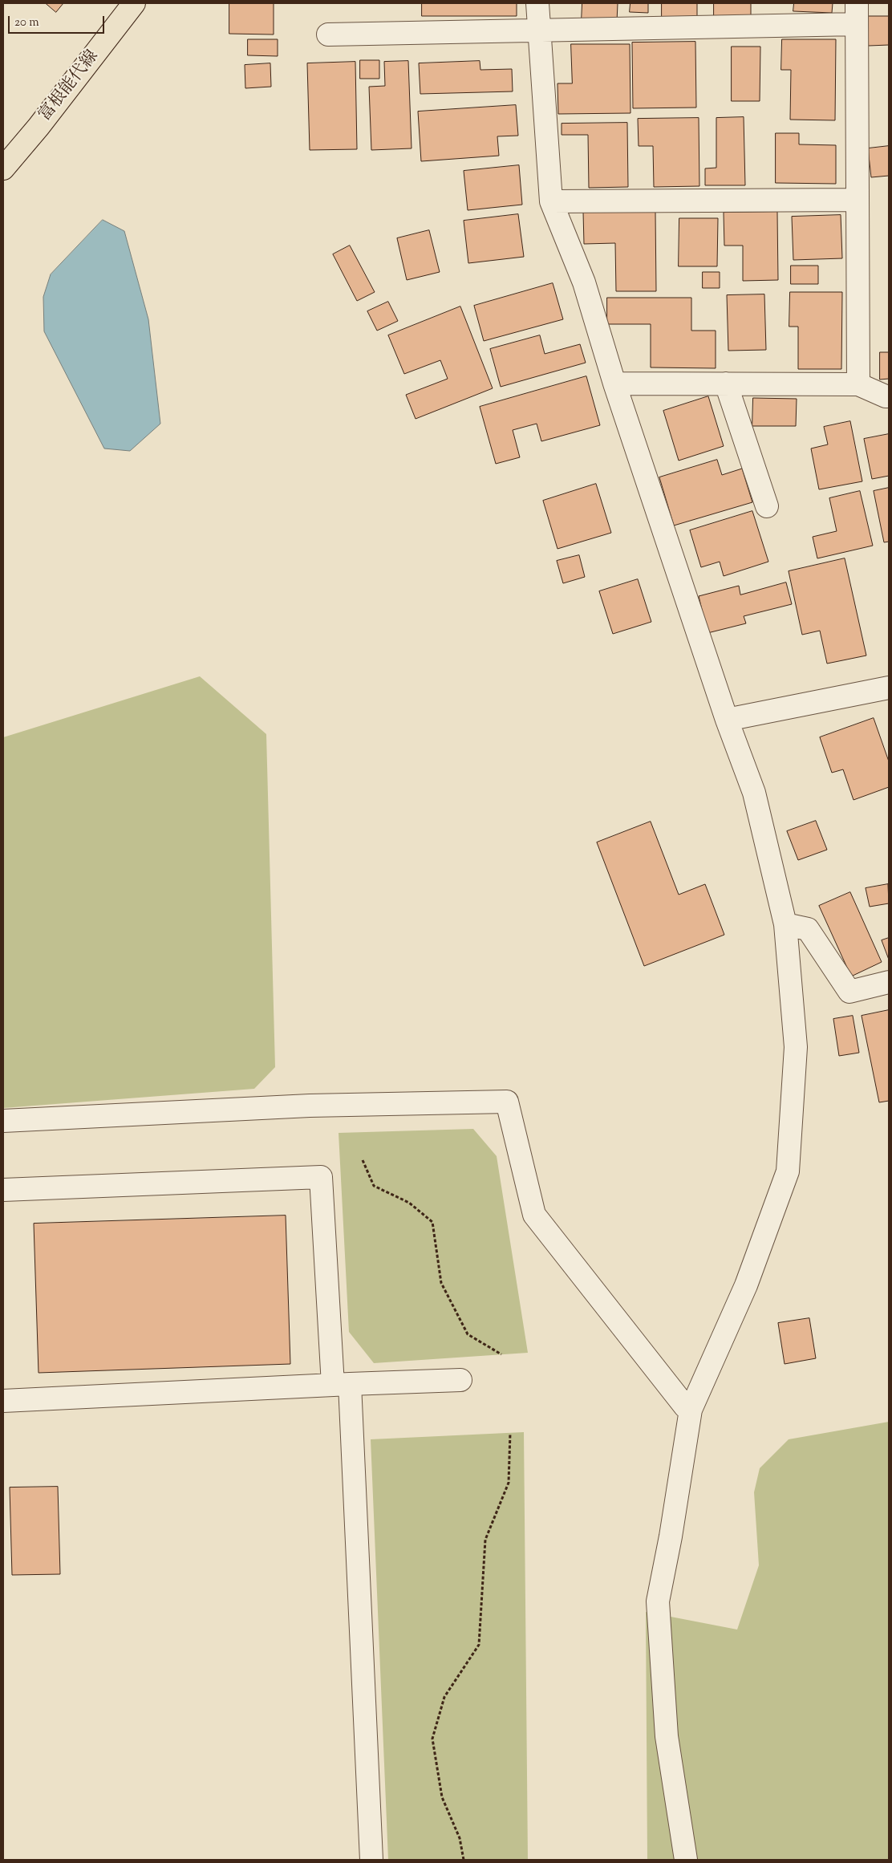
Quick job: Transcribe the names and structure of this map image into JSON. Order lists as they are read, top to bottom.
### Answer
{
  "streets": {
    "main road": ["富根能代線"]
  },
  "scale_bar": "20 m"
}
